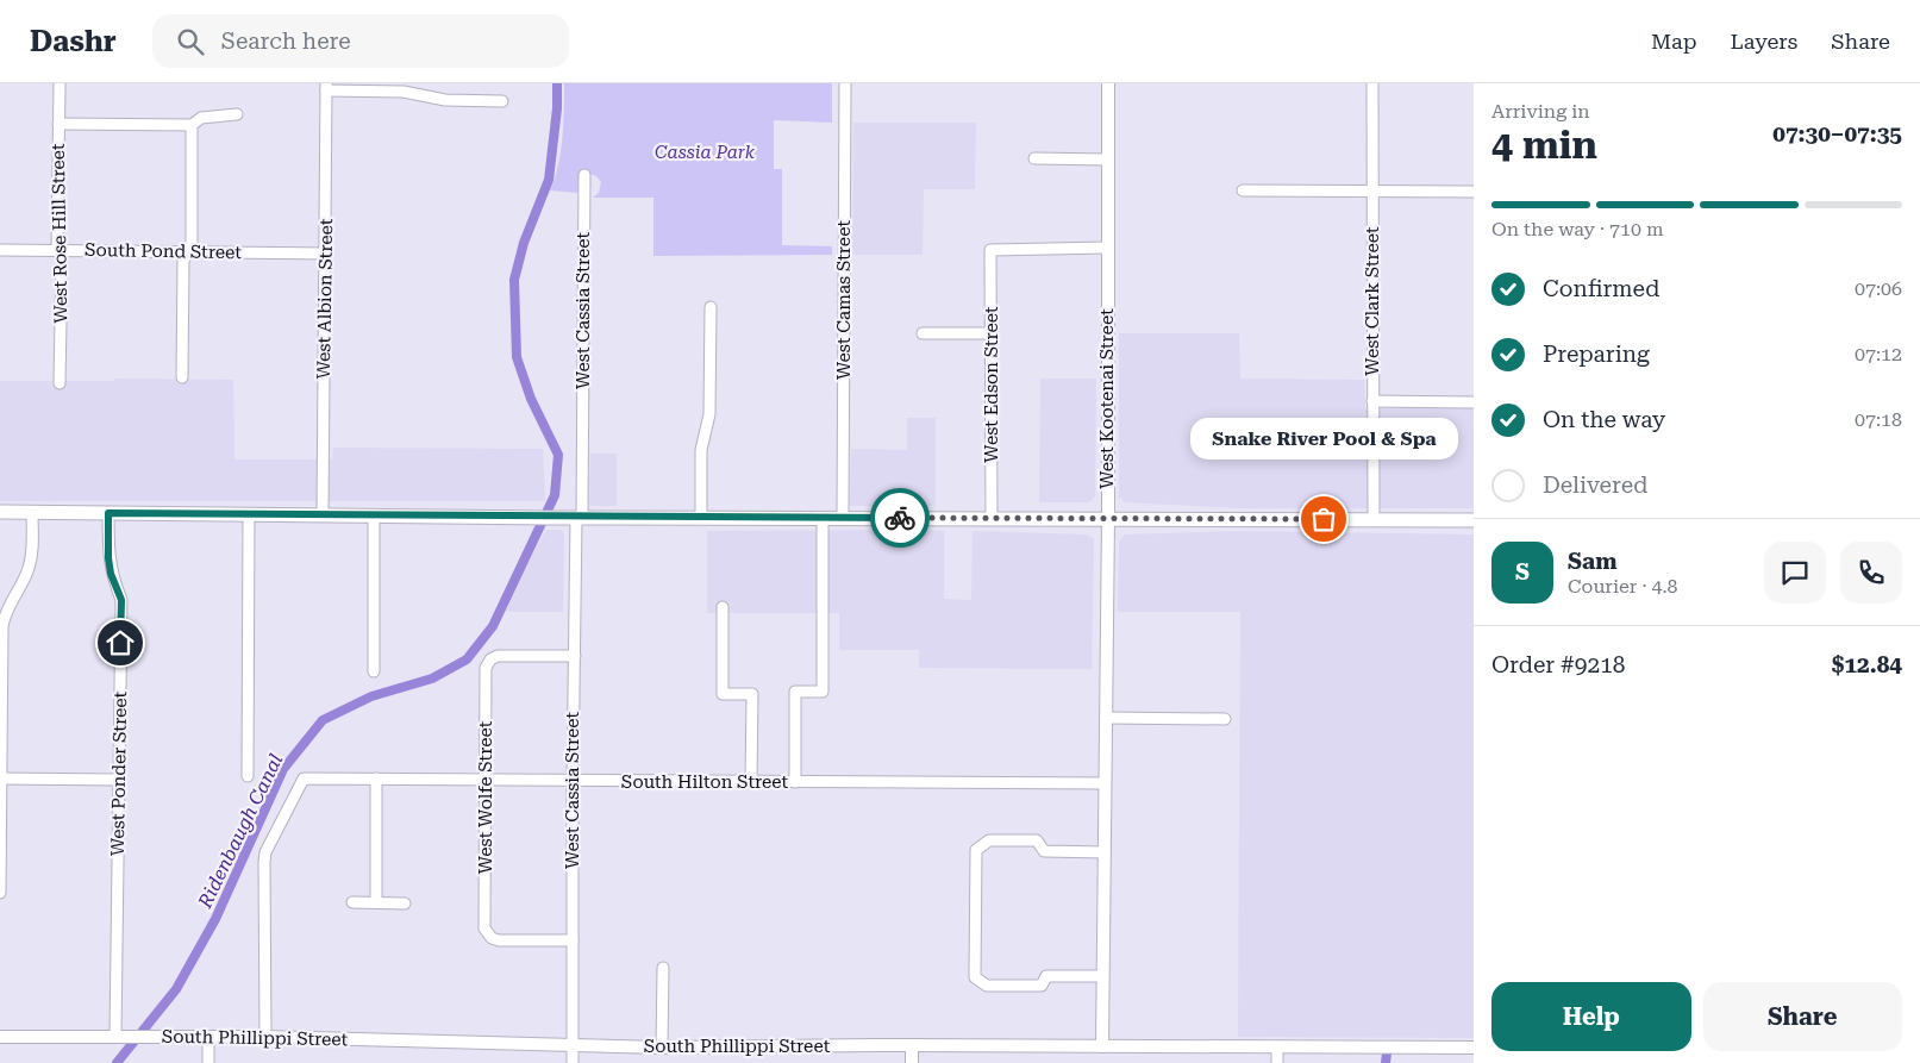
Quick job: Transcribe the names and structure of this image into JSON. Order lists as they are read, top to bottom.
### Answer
{
  "streets": {
    "street": [
      "West Rose Hill Street",
      "South Pond Street",
      "West Albion Street",
      "West Camas Street",
      "West Clark Street",
      "West Cassia Street",
      "West Edson Street",
      "West Kootenai Street",
      "West Ponder Street",
      "South Hilton Street",
      "West Wolfe Street",
      "South Phillippi Street"
    ]
  },
  "crossings": [
    ["West Rose Hill Street", "South Pond Street"],
    ["South Pond Street", "West Albion Street"],
    ["West Cassia Street", "South Hilton Street"],
    ["West Cassia Street", "West Wolfe Street"],
    ["West Cassia Street", "South Phillippi Street"],
    ["West Edson Street", "West Kootenai Street"],
    ["West Kootenai Street", "South Hilton Street"],
    ["West Kootenai Street", "South Phillippi Street"],
    ["West Ponder Street", "South Phillippi Street"],
    ["South Hilton Street", "West Wolfe Street"],
    ["South Hilton Street", "South Phillippi Street"]
  ],
  "water": ["Ridenbaugh Canal"],
  "parks": ["Cassia Park"],
  "places": ["Snake River Pool & Spa"],
  "page": {
    "header": "Dashr",
    "search": "Search here",
    "nav": ["Map", "Layers", "Share"],
    "heading": ["4 min", "Arriving in", "07:30–07:35"],
    "panel": [
      "Sam",
      "Courier · 4.8",
      "Order #9218",
      "$12.84"
    ],
    "bar": "On the way · 710 m",
    "list": [
      ["Confirmed", "07:06"],
      ["Preparing", "07:12"],
      ["On the way", "07:18"],
      "Delivered"
    ],
    "bubble": "Snake River Pool & Spa",
    "round": "S",
    "buttons": ["Help", "Share"]
  }
}
